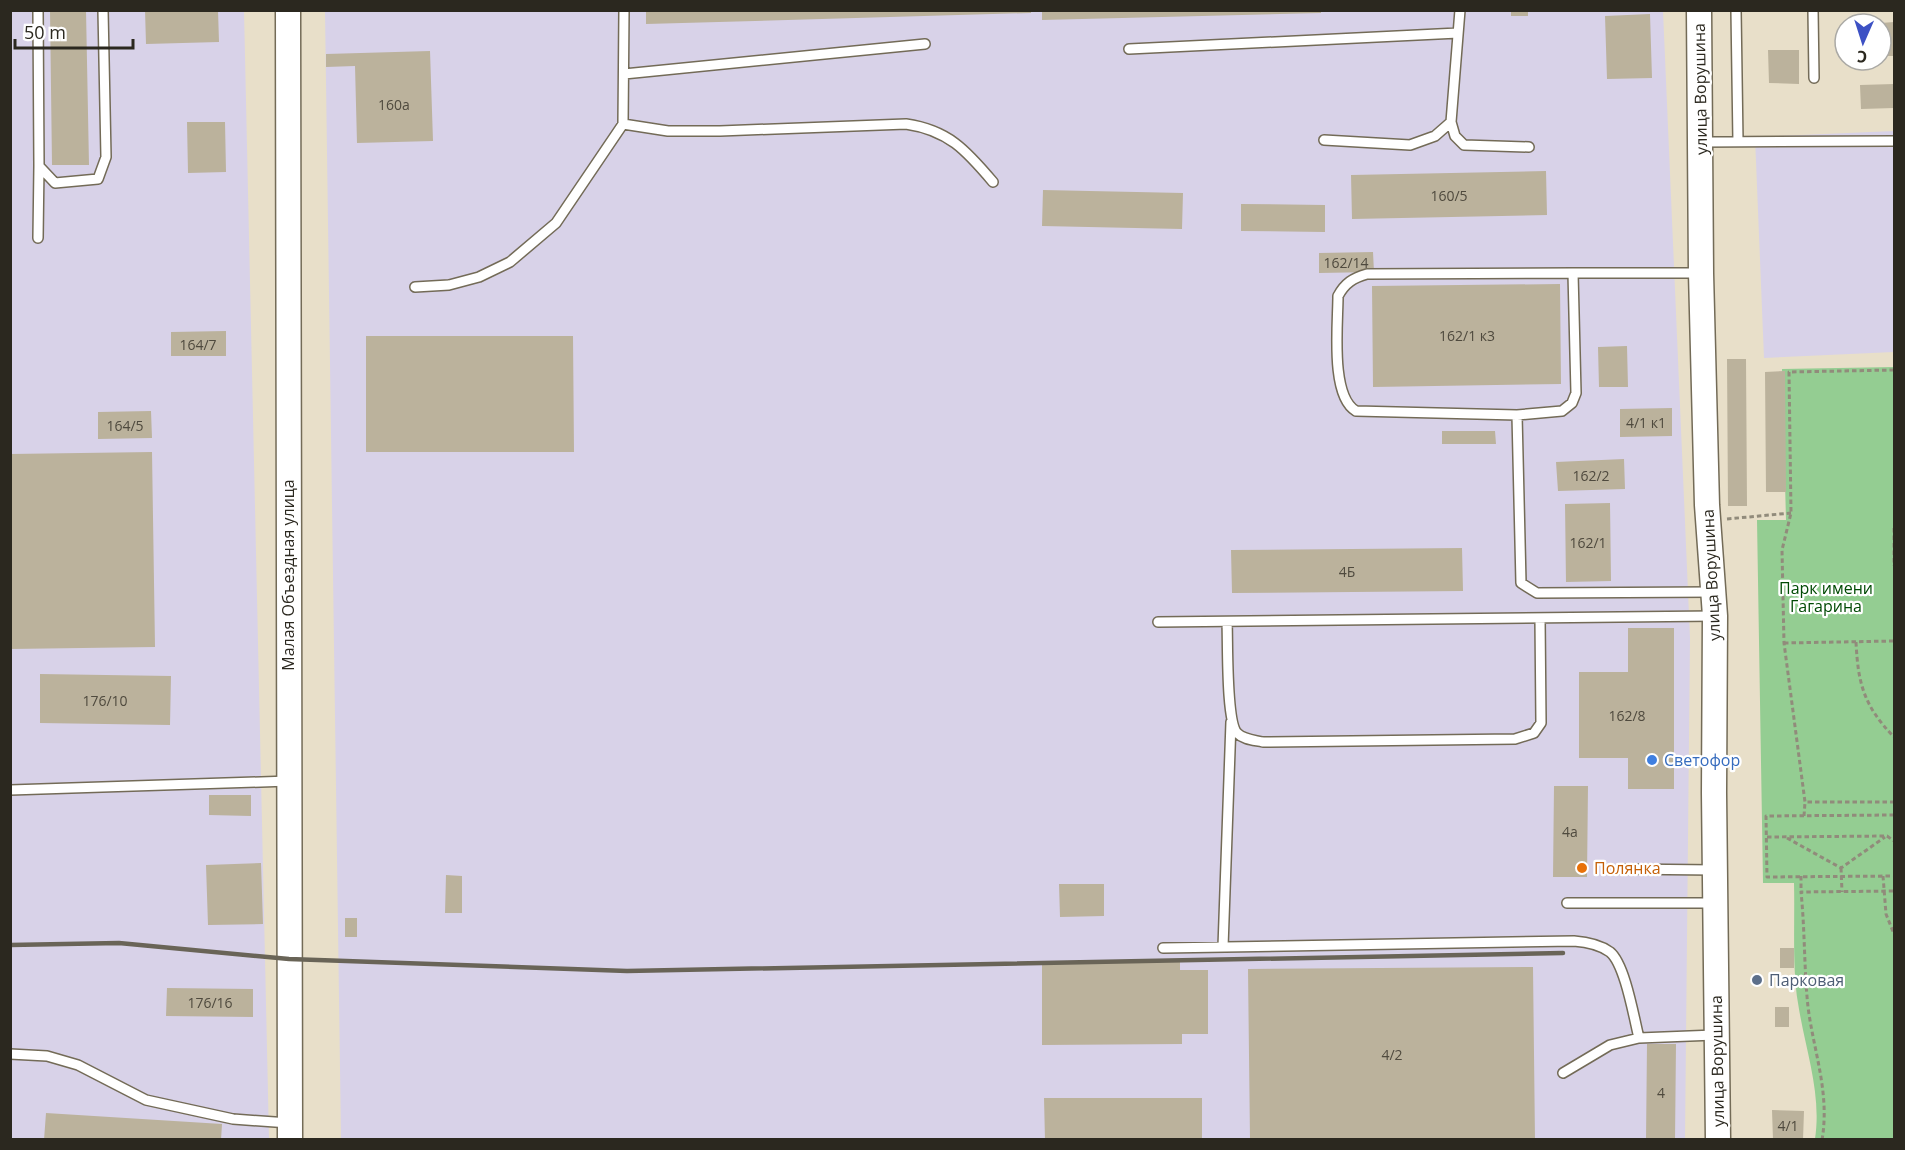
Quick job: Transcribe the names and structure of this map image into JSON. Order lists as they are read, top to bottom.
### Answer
{
  "streets": {
    "street": ["улица Ворушина", "Малая Объездная улица"]
  },
  "parks": ["Парк имени Гагарина"],
  "places": ["Светофор", "Полянка", "Парковая"],
  "house_numbers": [
    "160а",
    "160/5",
    "162/14",
    "162/1 к3",
    "164/7",
    "4/1 к1",
    "164/5",
    "162/2",
    "162/1",
    "4Б",
    "176/10",
    "162/8",
    "4а",
    "176/16",
    "4/2",
    "4",
    "4/1"
  ],
  "scale_bar": "50 m",
  "north": "bottom"
}
